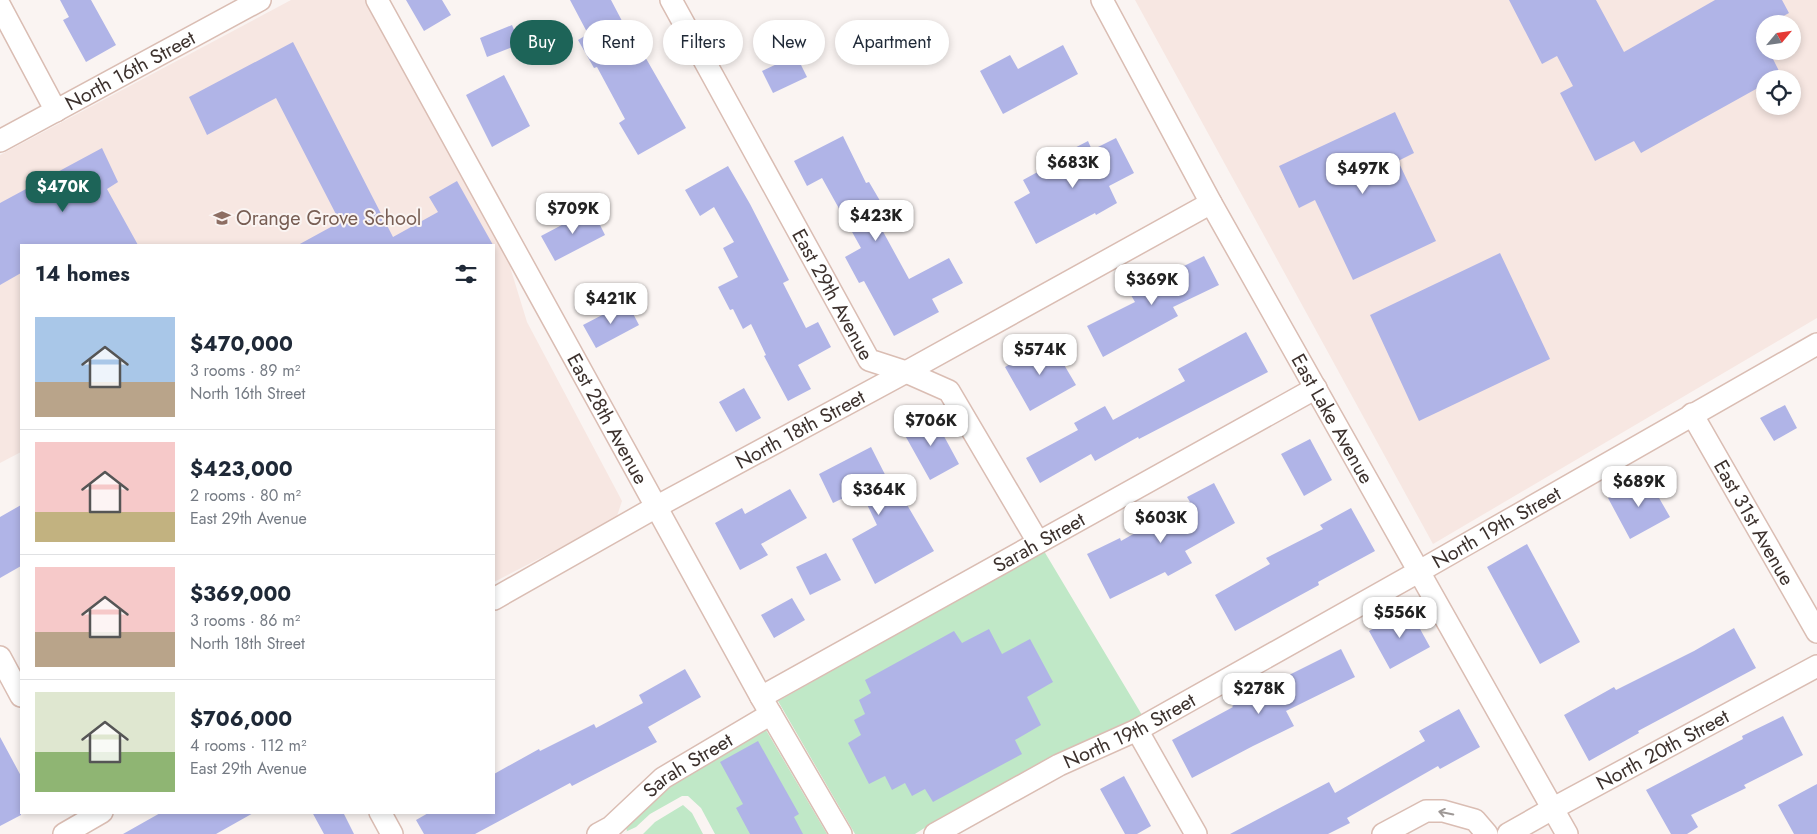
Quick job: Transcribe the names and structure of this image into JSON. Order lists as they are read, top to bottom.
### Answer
{
  "streets": {
    "street": [
      "North 16th Street",
      "East 29th Avenue",
      "East 28th Avenue",
      "East Lake Avenue",
      "North 18th Street",
      "East 31st Avenue",
      "North 19th Street",
      "Sarah Street",
      "North 20th Street"
    ]
  },
  "crossings": [
    ["East 29th Avenue", "North 18th Street"],
    ["East 29th Avenue", "Sarah Street"],
    ["East 28th Avenue", "North 18th Street"],
    ["East 28th Avenue", "Sarah Street"],
    ["East Lake Avenue", "North 18th Street"],
    ["East Lake Avenue", "North 19th Street"],
    ["East Lake Avenue", "Sarah Street"],
    ["East Lake Avenue", "North 20th Street"],
    ["East 31st Avenue", "North 19th Street"]
  ],
  "places": {
    "school or university": ["Orange Grove School"]
  },
  "north": "top right",
  "page": {
    "chip": [
      "Buy",
      "Rent",
      "Filters",
      "New",
      "Apartment"
    ],
    "price": [
      "$683K",
      "$497K",
      "$470K",
      "$709K",
      "$423K",
      "$369K",
      "$421K",
      "$574K",
      "$706K",
      "$689K",
      "$364K",
      "$603K",
      "$556K",
      "$278K"
    ],
    "heading": "14 homes",
    "list": [
      {
        "name": "$470,000",
        "note": "3 rooms · 89 m² · North 16th Street"
      },
      {
        "name": "$423,000",
        "note": "2 rooms · 80 m² · East 29th Avenue"
      },
      {
        "name": "$369,000",
        "note": "3 rooms · 86 m² · North 18th Street"
      },
      {
        "name": "$706,000",
        "note": "4 rooms · 112 m² · East 29th Avenue"
      }
    ]
  }
}
